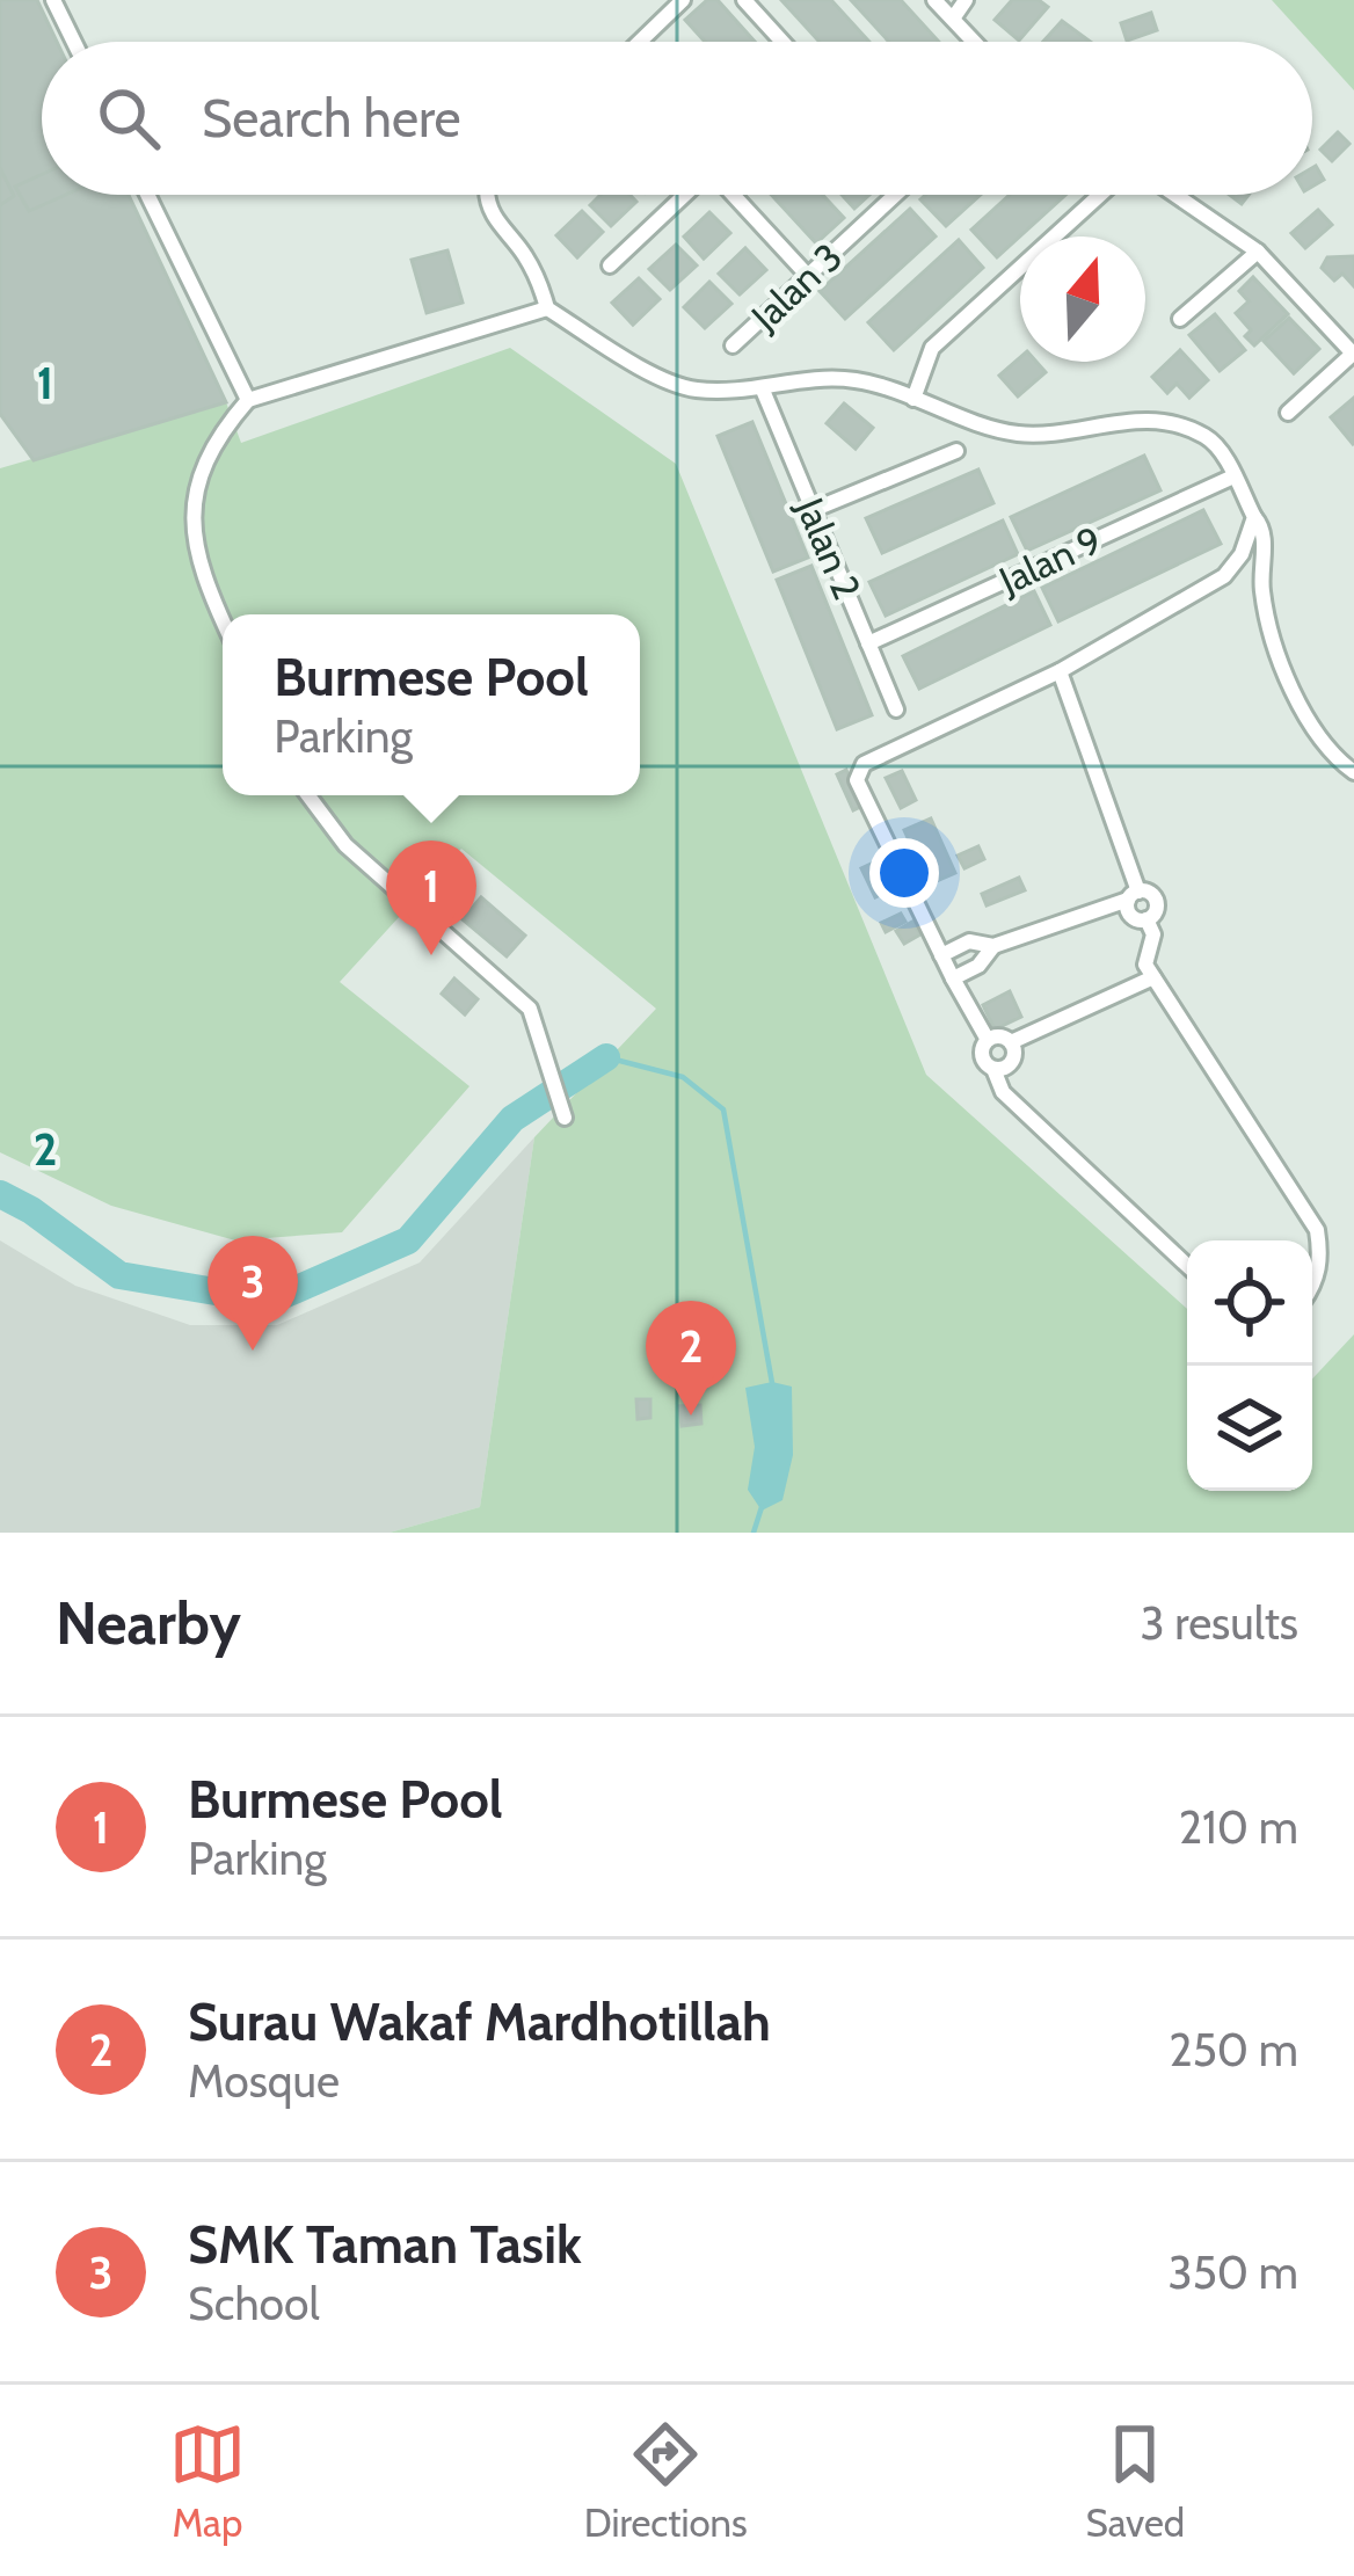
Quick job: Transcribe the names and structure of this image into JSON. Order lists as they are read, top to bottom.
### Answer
{
  "streets": {
    "street": ["Jalan 3", "Jalan 2", "Jalan 9"]
  },
  "crossings": [
    ["Jalan 2", "Jalan 9"]
  ],
  "north": "top",
  "page": {
    "search": "Search here",
    "popup": ["Burmese Pool", "Parking"],
    "pins": ["1", "3", "2"],
    "heading": ["Nearby", "3 results"],
    "list": [
      {
        "mark": "1",
        "name": "Burmese Pool",
        "note": "Parking",
        "value": "210 m"
      },
      {
        "mark": "2",
        "name": "Surau Wakaf Mardhotillah",
        "note": "Mosque",
        "value": "250 m"
      },
      {
        "mark": "3",
        "name": "SMK Taman Tasik",
        "note": "School",
        "value": "350 m"
      }
    ],
    "nav": ["Map", "Directions", "Saved"]
  },
  "grid": {
    "rows": ["1", "2"]
  }
}
